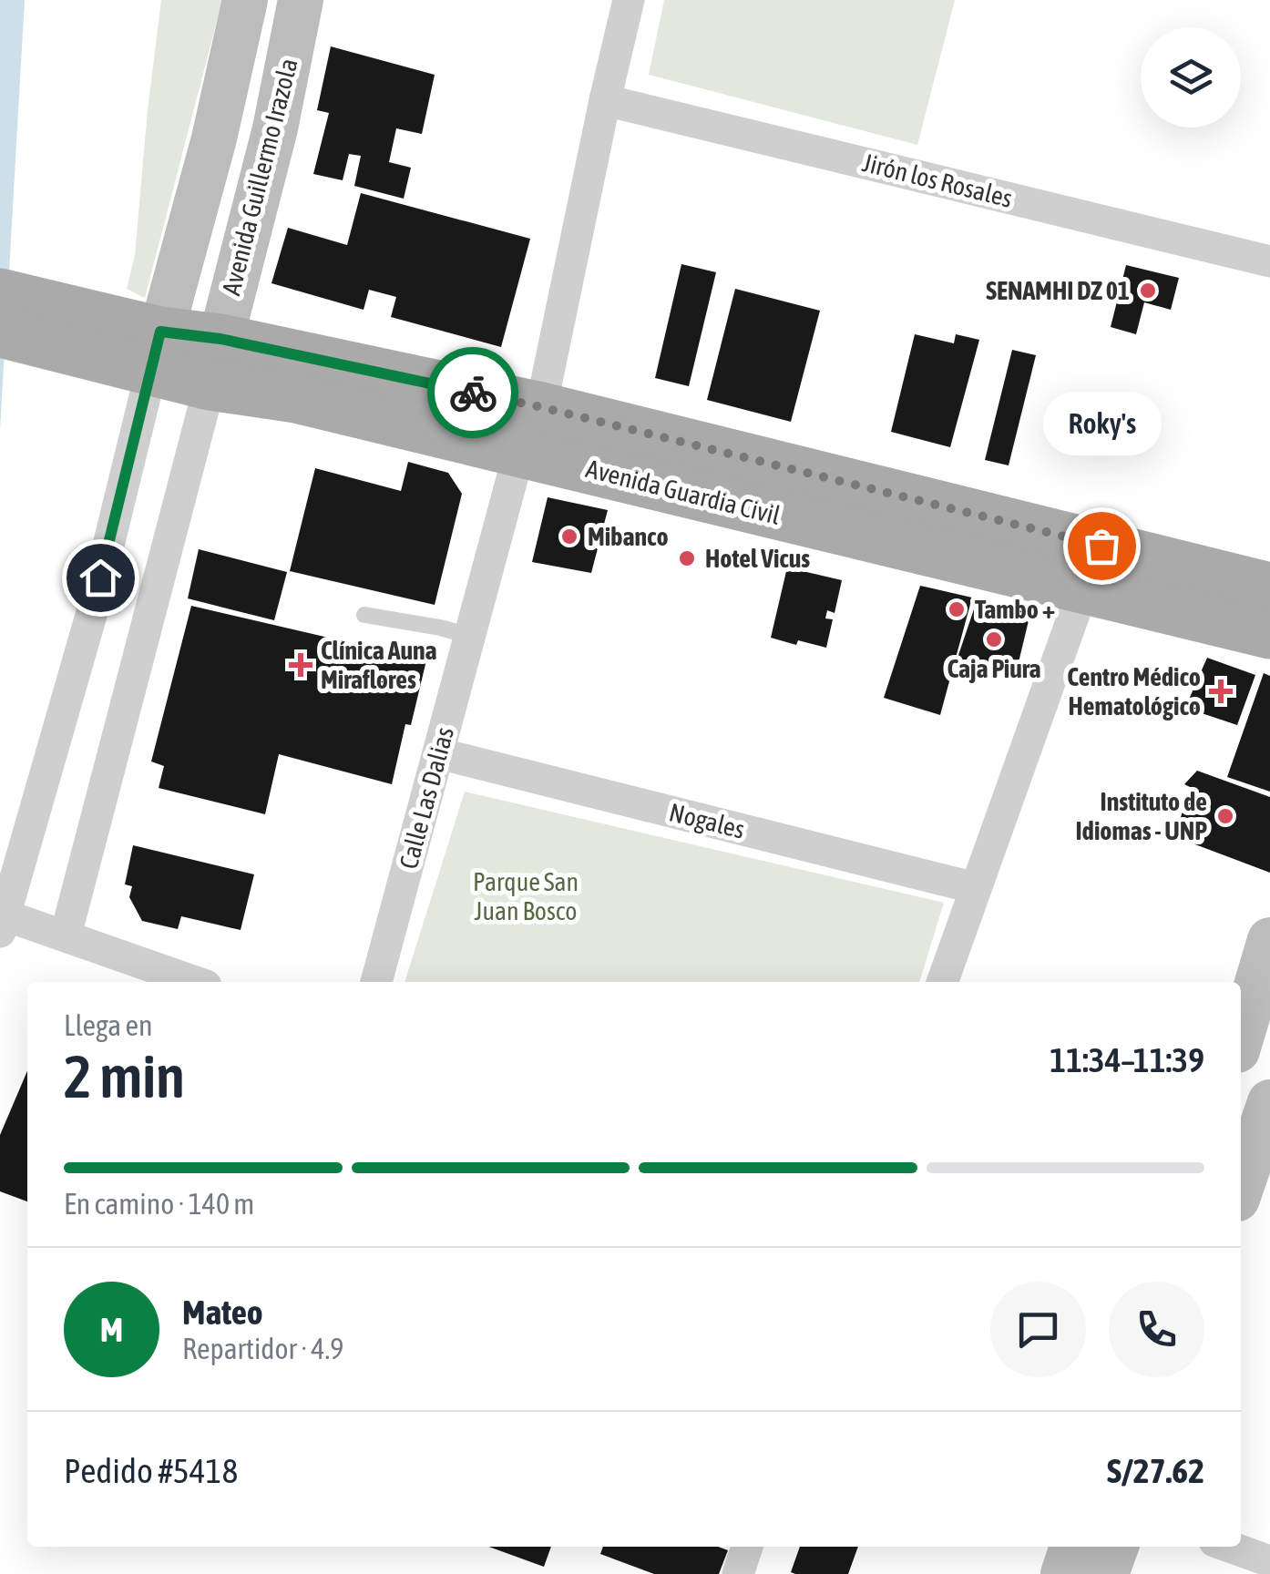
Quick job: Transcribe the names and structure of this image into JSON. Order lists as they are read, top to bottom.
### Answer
{
  "streets": {
    "main road": ["Avenida Guillermo Irazola", "Avenida Guardia Civil"],
    "street": ["Jirón los Rosales", "Calle Las Dalias", "Nogales"]
  },
  "crossings": [
    ["Avenida Guillermo Irazola", "Avenida Guardia Civil"],
    ["Avenida Guardia Civil", "Calle Las Dalias"],
    ["Calle Las Dalias", "Nogales"]
  ],
  "parks": ["Parque San Juan Bosco"],
  "places": {
    "other": [
      "SENAMHI DZ 01",
      "Mibanco",
      "Roky's",
      "Hotel Vicus",
      "Tambo +",
      "Caja Piura",
      "Instituto de Idiomas - UNP"
    ],
    "health": ["Clínica Auna Miraflores", "Centro Médico Hematológico"]
  },
  "page": {
    "bubble": "Roky's",
    "heading": ["2 min", "Llega en", "11:34–11:39"],
    "panel": [
      "Mateo",
      "Repartidor · 4.9",
      "Pedido #5418",
      "S/27.62"
    ],
    "bar": "En camino · 140 m",
    "round": "M"
  }
}
